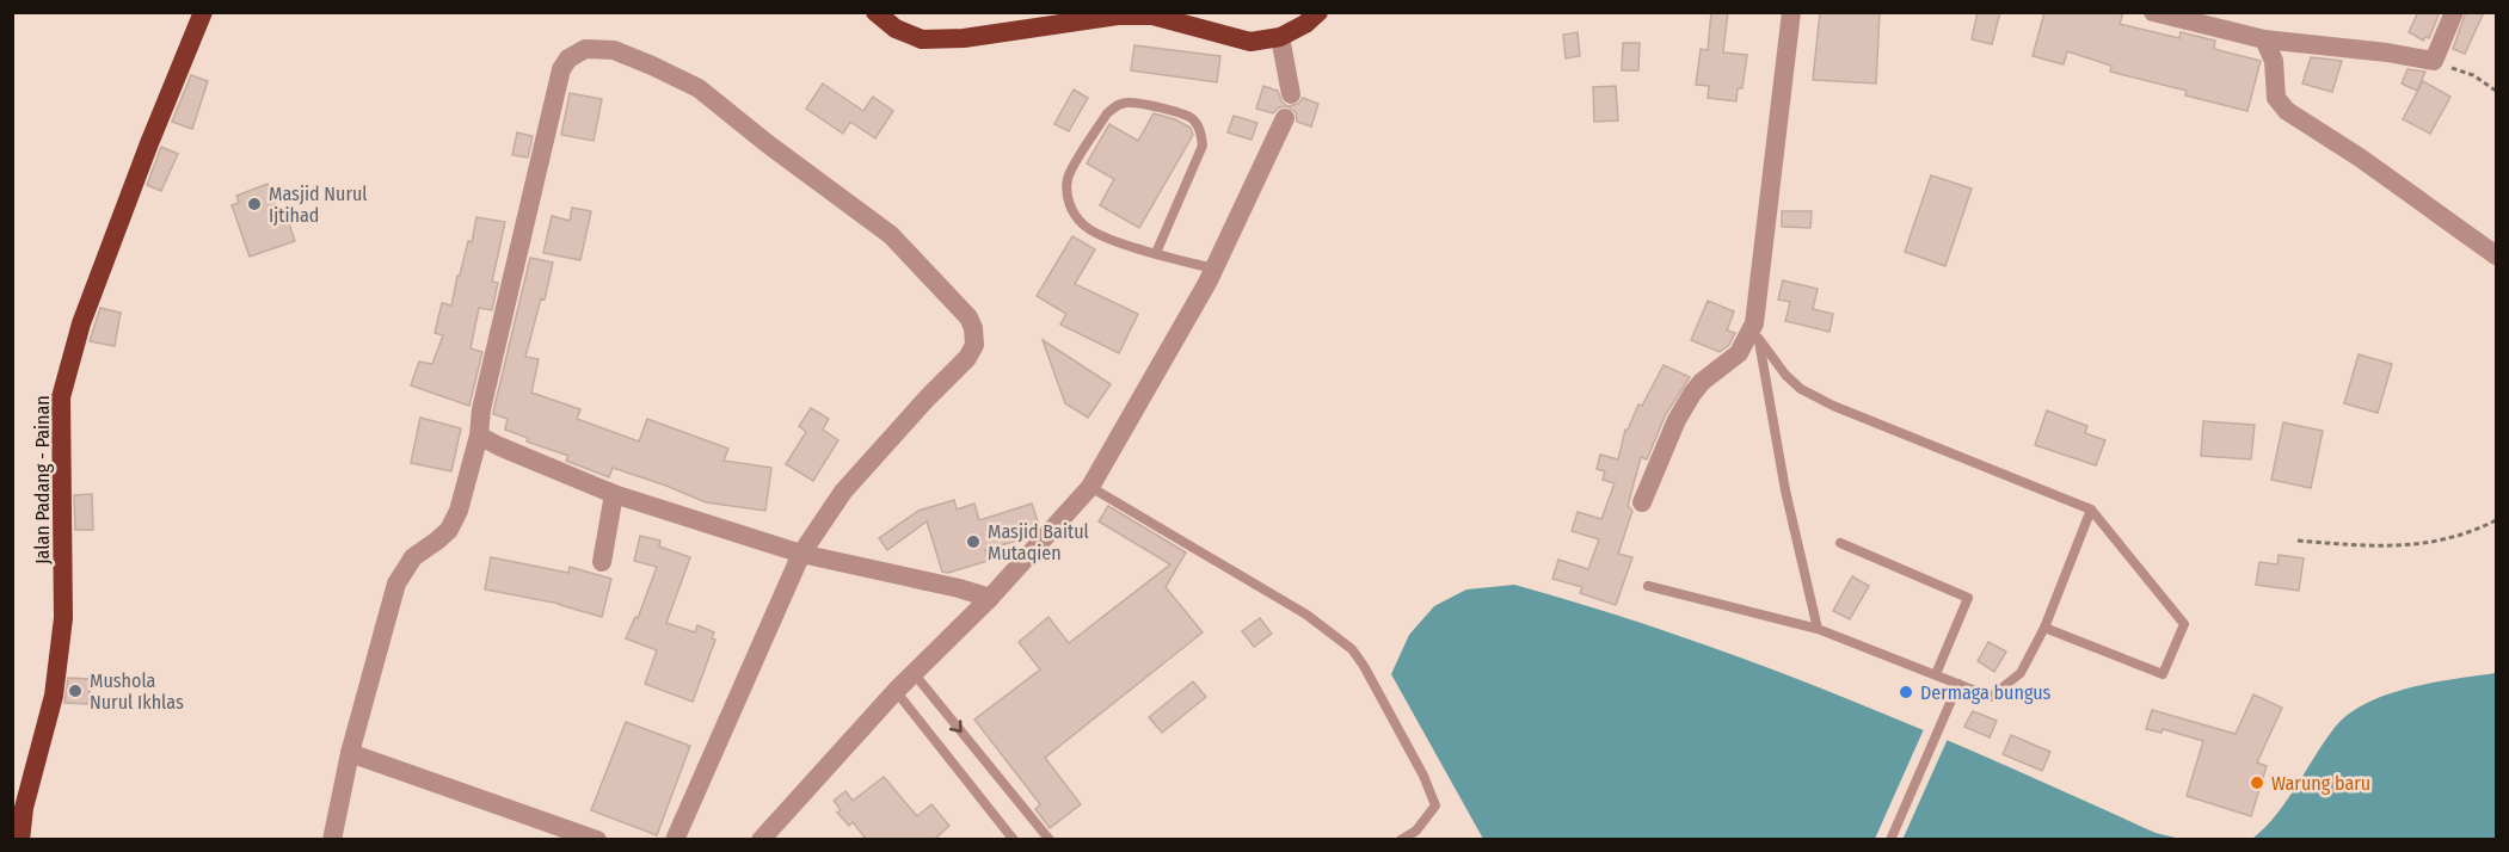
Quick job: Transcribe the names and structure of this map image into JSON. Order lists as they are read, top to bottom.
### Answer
{
  "streets": {
    "highway": ["Jalan Padang - Painan"]
  },
  "places": [
    "Masjid Nurul Ijtihad",
    "Masjid Baitul Mutaqien",
    "Mushola Nurul Ikhlas",
    "Dermaga bungus",
    "Warung baru"
  ]
}
